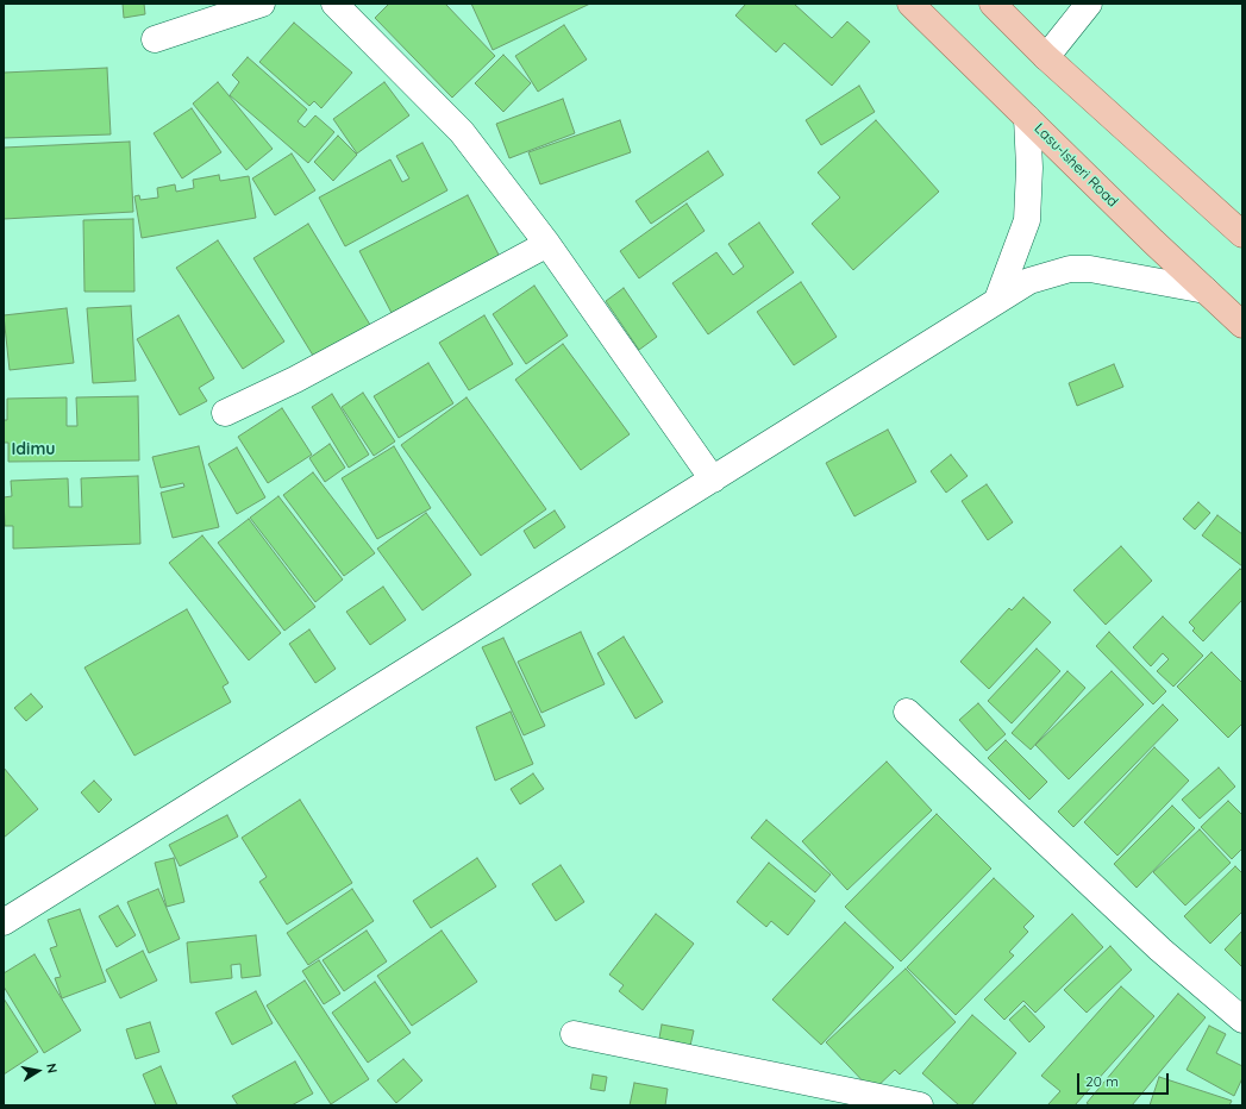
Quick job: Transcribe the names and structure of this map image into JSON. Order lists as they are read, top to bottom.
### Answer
{
  "streets": {
    "main road": ["Lasu-Isheri Road"]
  },
  "districts": ["Idimu"],
  "scale_bar": "20 m",
  "north": "right"
}
